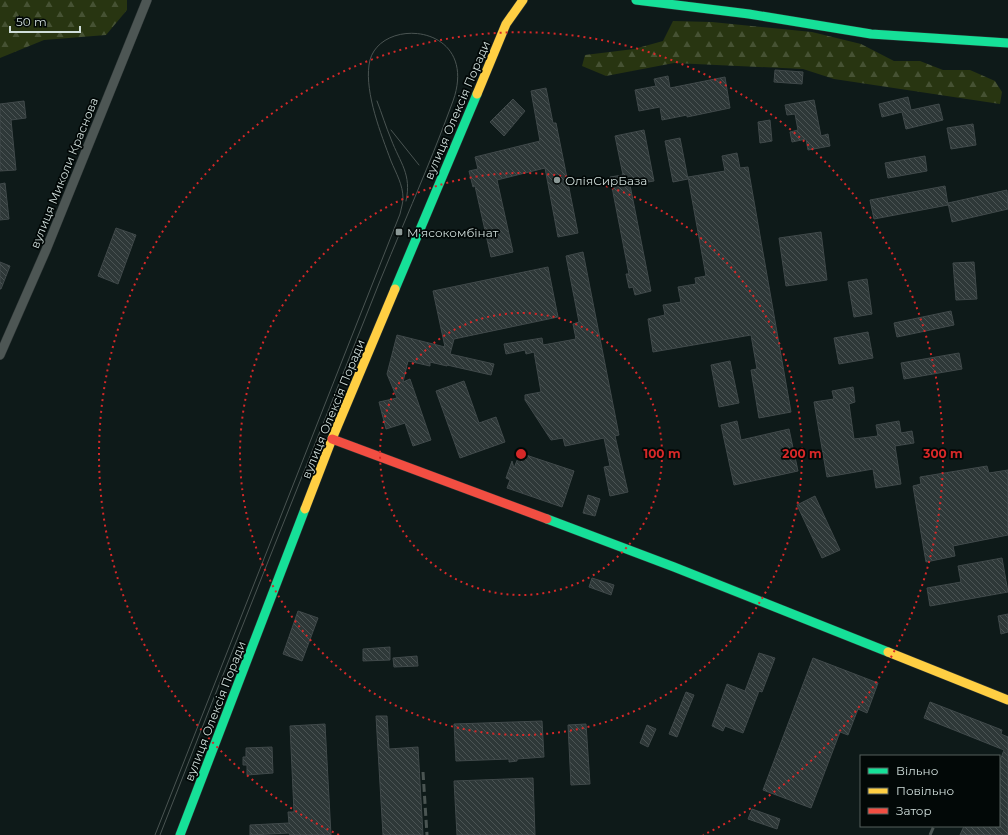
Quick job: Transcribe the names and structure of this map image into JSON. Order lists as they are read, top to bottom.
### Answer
{
  "streets": {
    "main road": ["вулиця Олексія Поради"],
    "street": ["вулиця Миколи Краснова"]
  },
  "places": {
    "other": ["ОліяСирБаза"],
    "transit": ["М'ясокомбінат"]
  },
  "legend": ["Вільно", "Повільно", "Затор"],
  "scale_bar": "50 m",
  "rings": ["100 m", "200 m", "300 m"]
}
